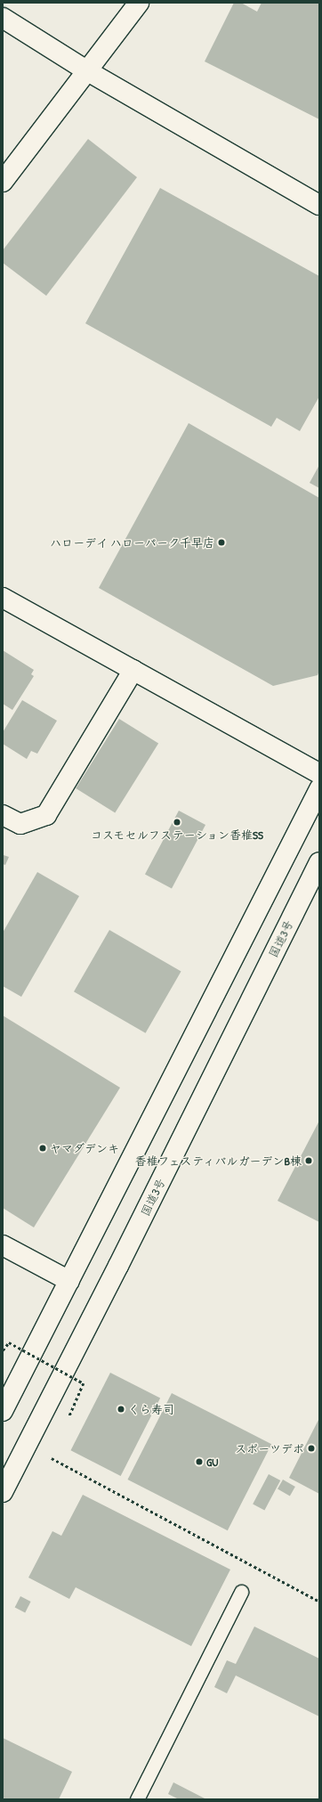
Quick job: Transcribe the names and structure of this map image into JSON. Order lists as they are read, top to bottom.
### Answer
{
  "streets": {
    "main road": ["国道3号"]
  },
  "places": [
    "ハローデイ ハローパーク千早店",
    "コスモセルフステーション香椎SS",
    "ヤマダデンキ",
    "香椎フェスティバルガーデンB棟",
    "くら寿司",
    "スポーツデポ",
    "GU"
  ]
}
